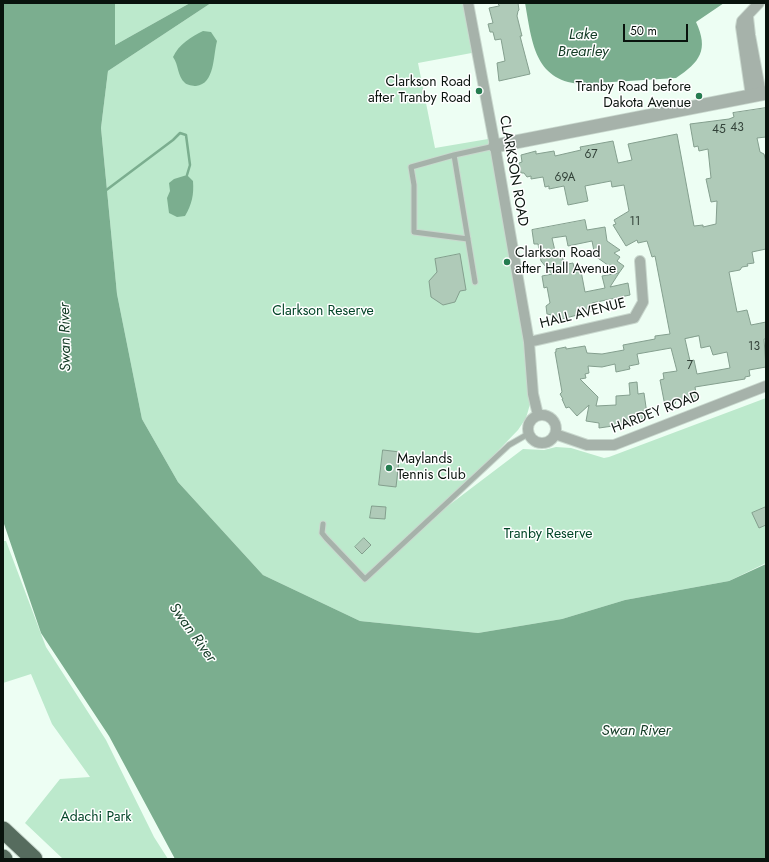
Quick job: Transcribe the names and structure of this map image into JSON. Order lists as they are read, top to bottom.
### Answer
{
  "streets": {
    "street": ["CLARKSON ROAD", "HALL AVENUE", "HARDEY ROAD"]
  },
  "crossings": [
    ["CLARKSON ROAD", "HALL AVENUE"],
    ["CLARKSON ROAD", "HARDEY ROAD"]
  ],
  "water": ["Lake Brearley", "Swan River"],
  "parks": ["Clarkson Reserve", "Tranby Reserve", "Adachi Park"],
  "places": [
    "Clarkson Road after Tranby Road",
    "Tranby Road before Dakota Avenue",
    "Clarkson Road after Hall Avenue",
    "Maylands Tennis Club"
  ],
  "house_numbers": [
    "43",
    "45",
    "67",
    "69A",
    "11",
    "13",
    "7"
  ],
  "scale_bar": "50 m"
}
